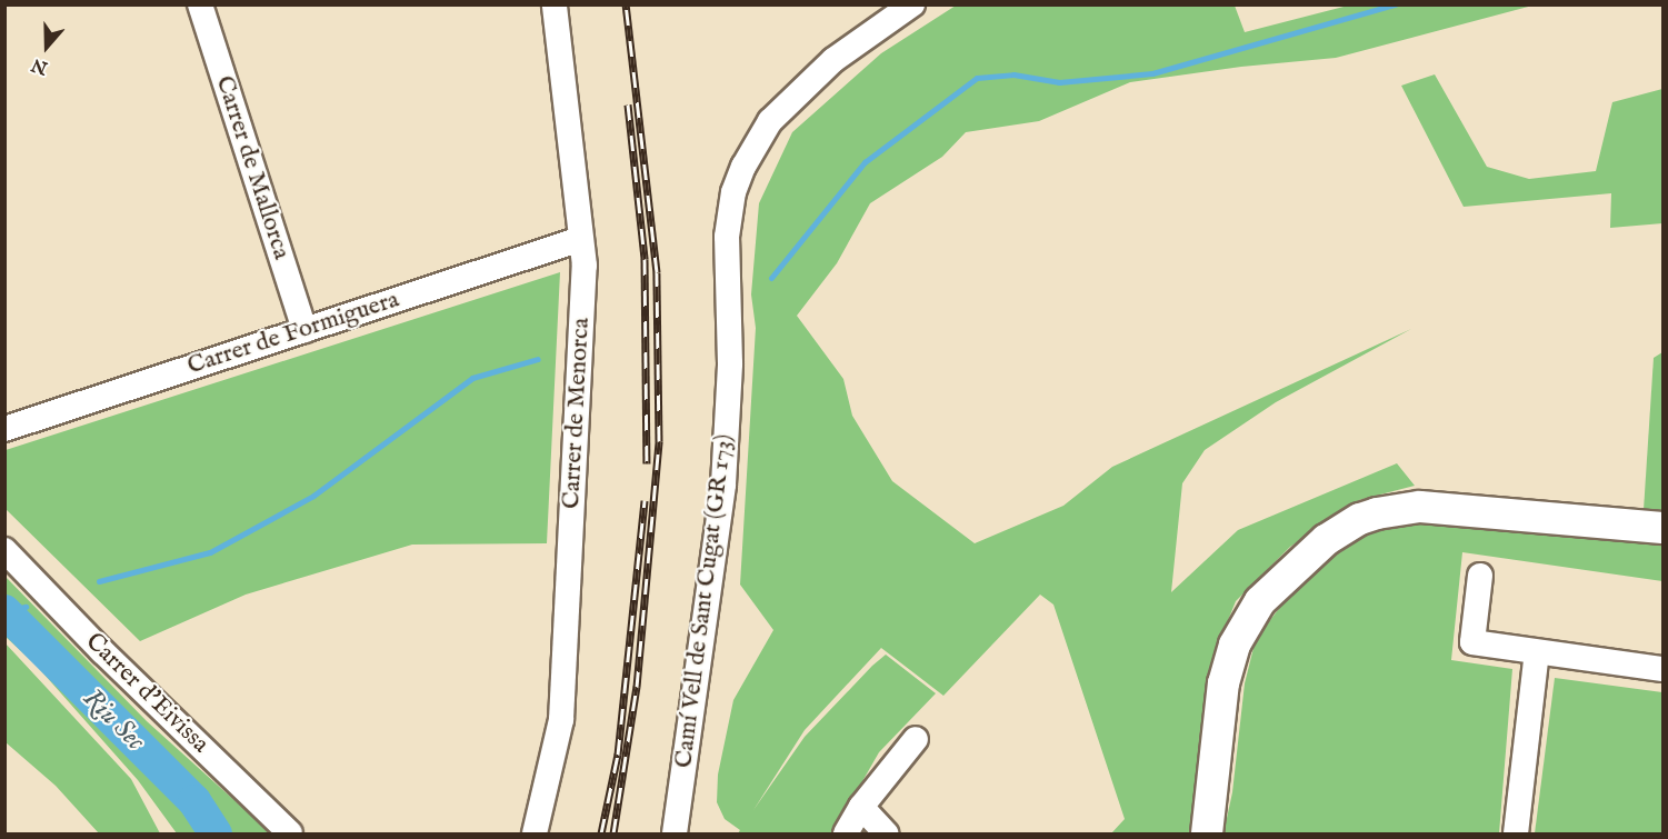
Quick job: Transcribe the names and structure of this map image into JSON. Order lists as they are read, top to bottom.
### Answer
{
  "streets": {
    "street": [
      "Carrer de Mallorca",
      "Carrer de Formiguera",
      "Carrer de Menorca",
      "Camí Vell de Sant Cugat (GR 173)",
      "Carrer d'Eivissa"
    ]
  },
  "crossings": [
    ["Carrer de Mallorca", "Carrer de Formiguera"],
    ["Carrer de Formiguera", "Carrer de Menorca"]
  ],
  "water": ["Riu Sec"],
  "north": "bottom"
}
